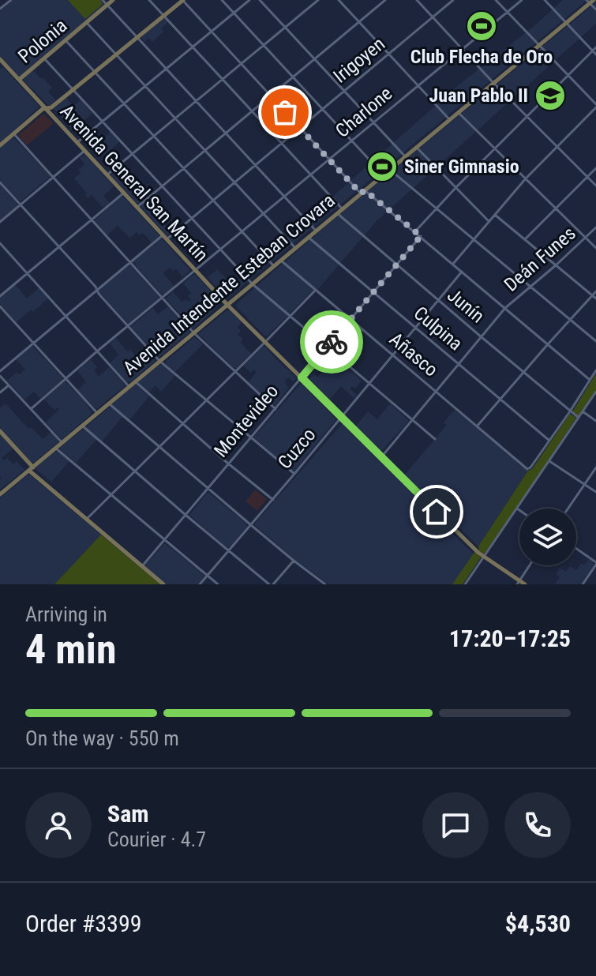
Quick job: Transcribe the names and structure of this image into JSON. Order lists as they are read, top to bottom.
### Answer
{
  "streets": {
    "main road": ["Polonia", "Avenida General San Martín", "Avenida Intendente Esteban Crovara"],
    "street": [
      "Irigoyen",
      "Charlone",
      "Deán Funes",
      "Junín",
      "Culpina",
      "Añasco",
      "Montevideo",
      "Cuzco"
    ]
  },
  "crossings": [
    ["Polonia", "Avenida General San Martín"],
    ["Irigoyen", "Avenida General San Martín"],
    ["Charlone", "Avenida General San Martín"],
    ["Avenida General San Martín", "Deán Funes"],
    ["Avenida General San Martín", "Avenida Intendente Esteban Crovara"],
    ["Avenida General San Martín", "Montevideo"],
    ["Avenida General San Martín", "Cuzco"],
    ["Deán Funes", "Junín"],
    ["Deán Funes", "Culpina"],
    ["Deán Funes", "Añasco"],
    ["Avenida Intendente Esteban Crovara", "Junín"],
    ["Avenida Intendente Esteban Crovara", "Culpina"],
    ["Avenida Intendente Esteban Crovara", "Añasco"],
    ["Junín", "Montevideo"],
    ["Junín", "Cuzco"],
    ["Culpina", "Añasco"],
    ["Culpina", "Montevideo"],
    ["Culpina", "Cuzco"],
    ["Añasco", "Montevideo"],
    ["Añasco", "Cuzco"]
  ],
  "places": {
    "sports": ["Club Flecha de Oro", "Siner Gimnasio"],
    "school or university": ["Juan Pablo II"]
  },
  "page": {
    "heading": ["4 min", "Arriving in", "17:20–17:25"],
    "panel": [
      "Sam",
      "Courier · 4.7",
      "Order #3399",
      "$4,530"
    ],
    "bar": "On the way · 550 m"
  }
}
